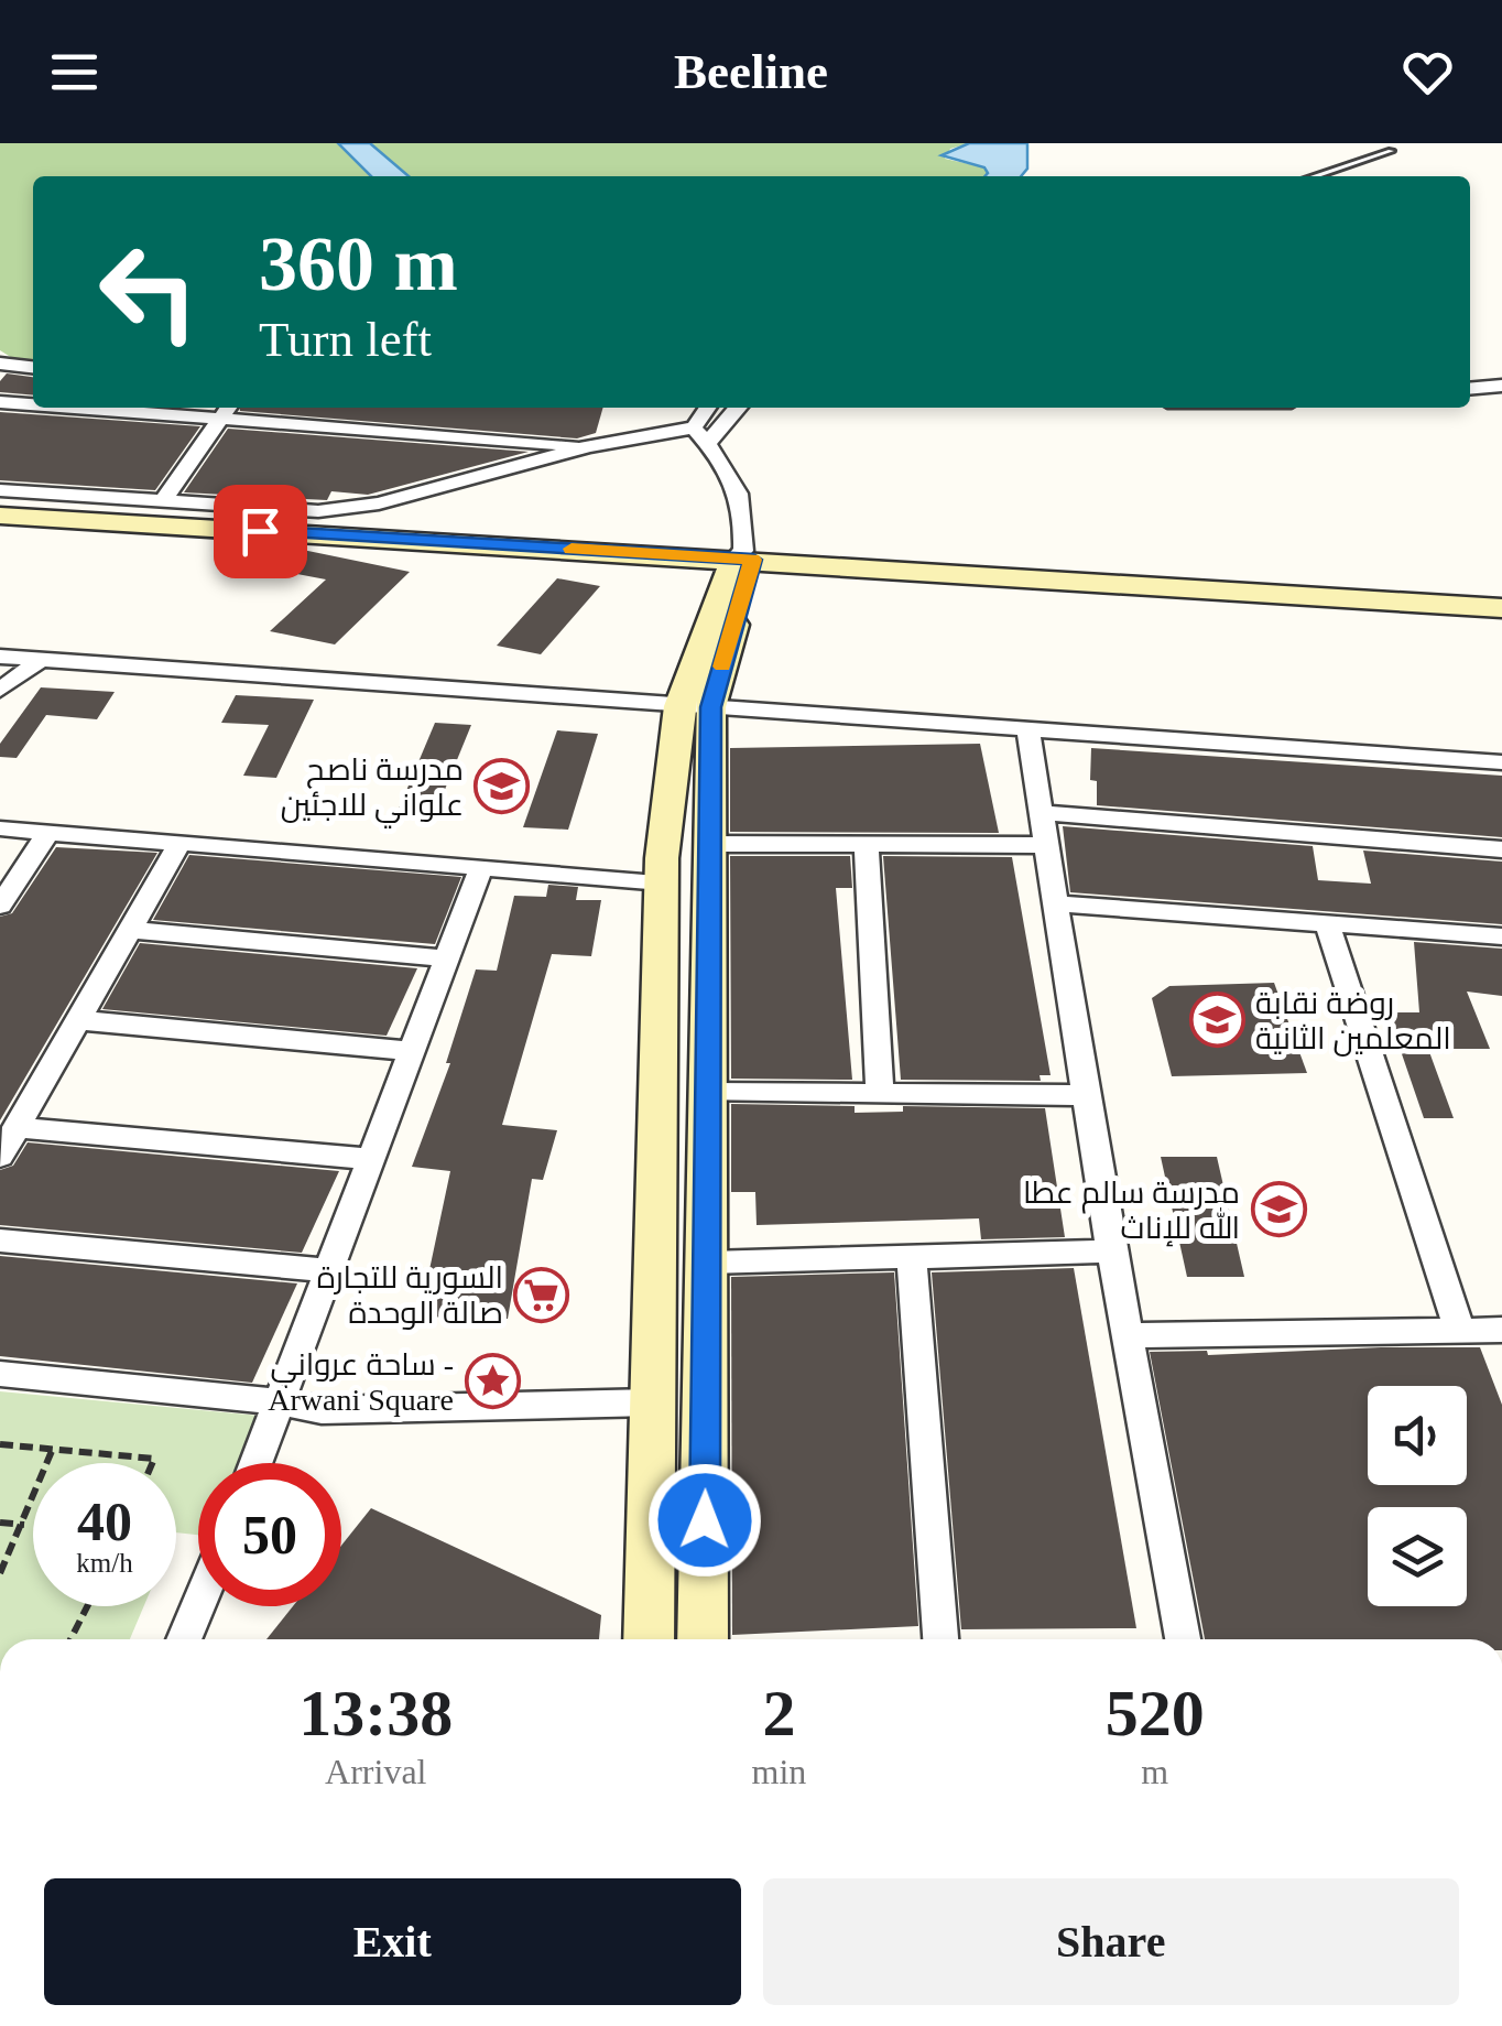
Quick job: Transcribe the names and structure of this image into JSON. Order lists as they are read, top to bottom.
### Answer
{
  "places": {
    "school or university": ["مدرسة ناصح علواني للاجئين", "روضة نقابة المعلمين الثانية", "مدرسة سالم عطا الله للإناث"],
    "supermarket": ["السورية للتجارة صالة الوحدة"],
    "place": ["ساحة عرواني - Arwani Square"]
  },
  "page": {
    "header": "Beeline",
    "turn": ["360 m", "Turn left"],
    "speed": "40 km/h",
    "limit": "50",
    "eta": [
      "13:38",
      "Arrival",
      "2",
      "min",
      "520",
      "m"
    ],
    "buttons": ["Exit", "Share"]
  }
}
